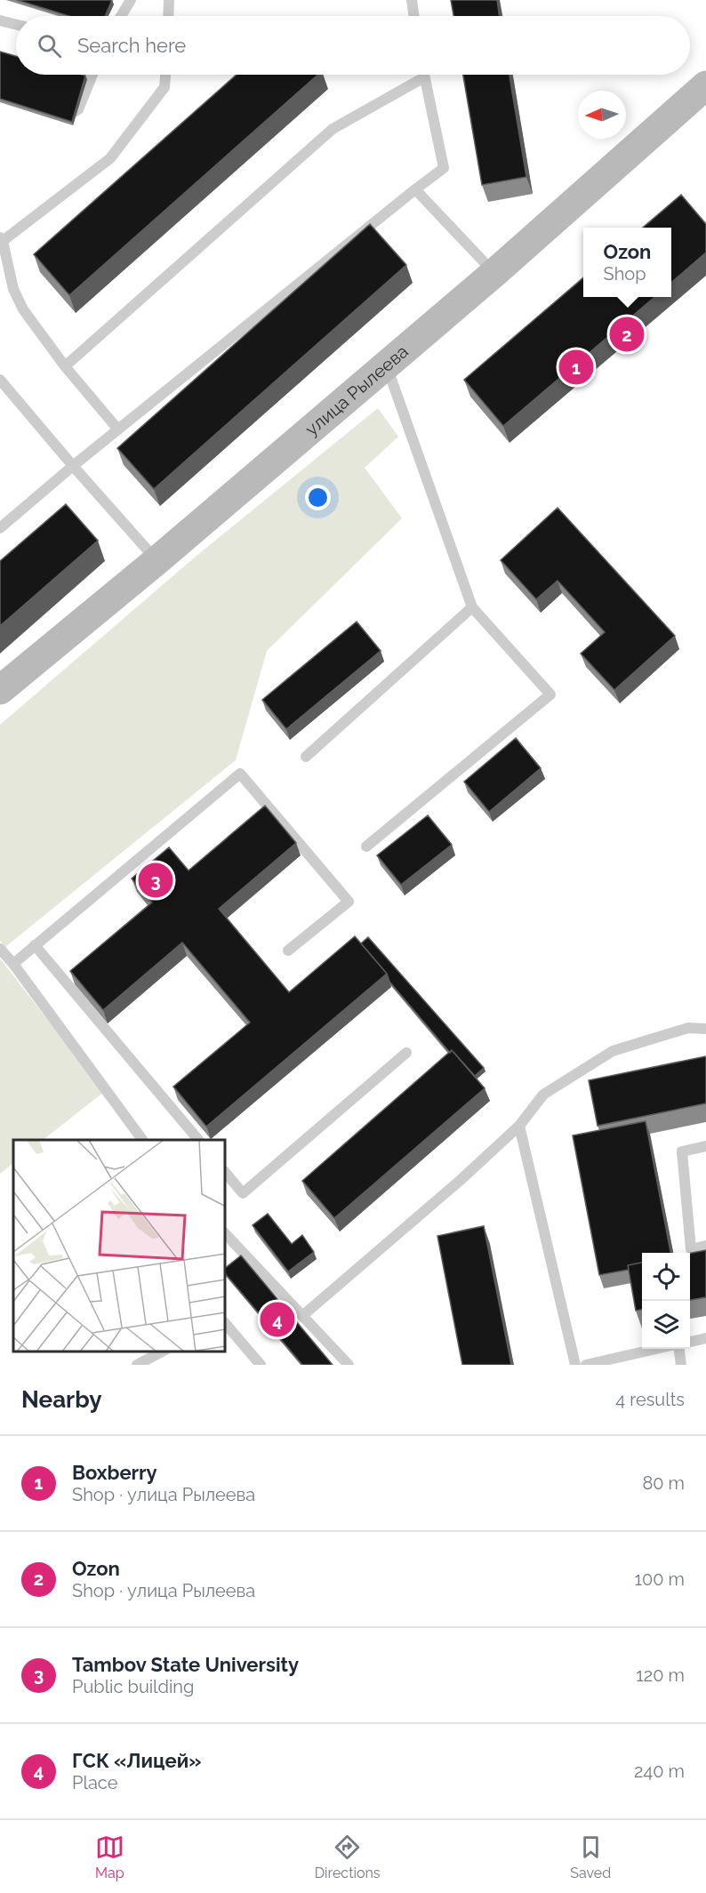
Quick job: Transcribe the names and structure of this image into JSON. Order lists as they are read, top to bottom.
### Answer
{
  "streets": {
    "street": ["улица Рылеева"]
  },
  "north": "left",
  "page": {
    "search": "Search here",
    "popup": ["Ozon", "Shop"],
    "pins": [
      "2",
      "1",
      "3",
      "4"
    ],
    "heading": ["Nearby", "4 results"],
    "list": [
      {
        "mark": "1",
        "name": "Boxberry",
        "note": "Shop · улица Рылеева",
        "value": "80 m"
      },
      {
        "mark": "2",
        "name": "Ozon",
        "note": "Shop · улица Рылеева",
        "value": "100 m"
      },
      {
        "mark": "3",
        "name": "Tambov State University",
        "note": "Public building",
        "value": "120 m"
      },
      {
        "mark": "4",
        "name": "ГСК «Лицей»",
        "note": "Place",
        "value": "240 m"
      }
    ],
    "nav": ["Map", "Directions", "Saved"]
  }
}
